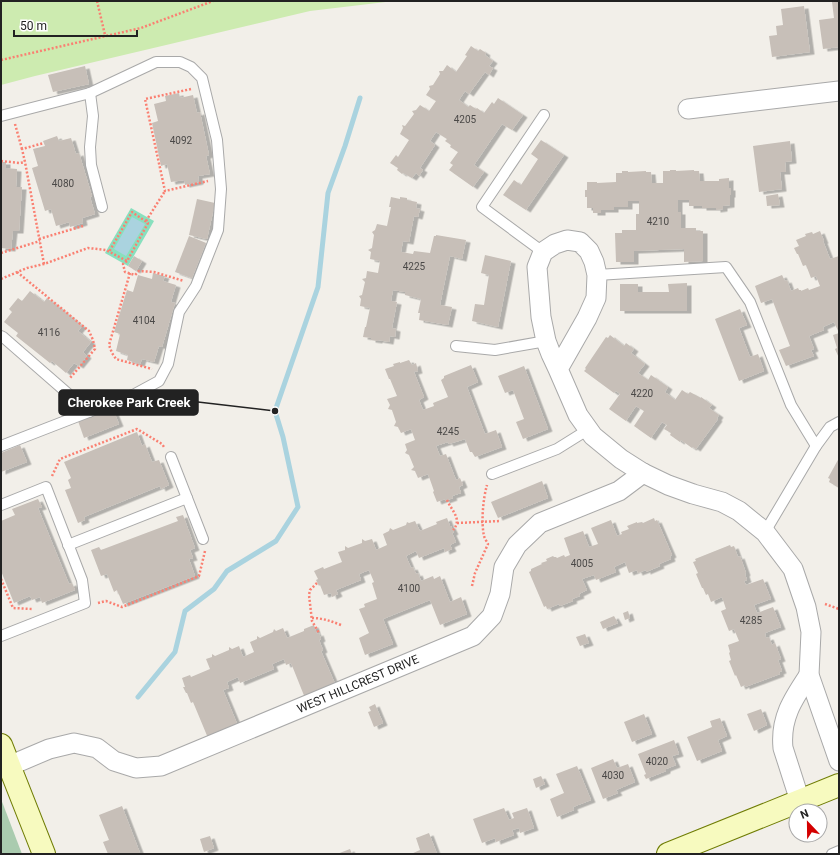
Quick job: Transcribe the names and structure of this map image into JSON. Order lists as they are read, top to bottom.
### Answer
{
  "streets": {
    "street": ["WEST HILLCREST DRIVE"]
  },
  "places": ["Cherokee Park Creek"],
  "house_numbers": [
    "4205",
    "4092",
    "4080",
    "4210",
    "4225",
    "4104",
    "4116",
    "4220",
    "4245",
    "4005",
    "4100",
    "4285",
    "4020",
    "4030"
  ],
  "scale_bar": "50 m",
  "north": "top"
}
